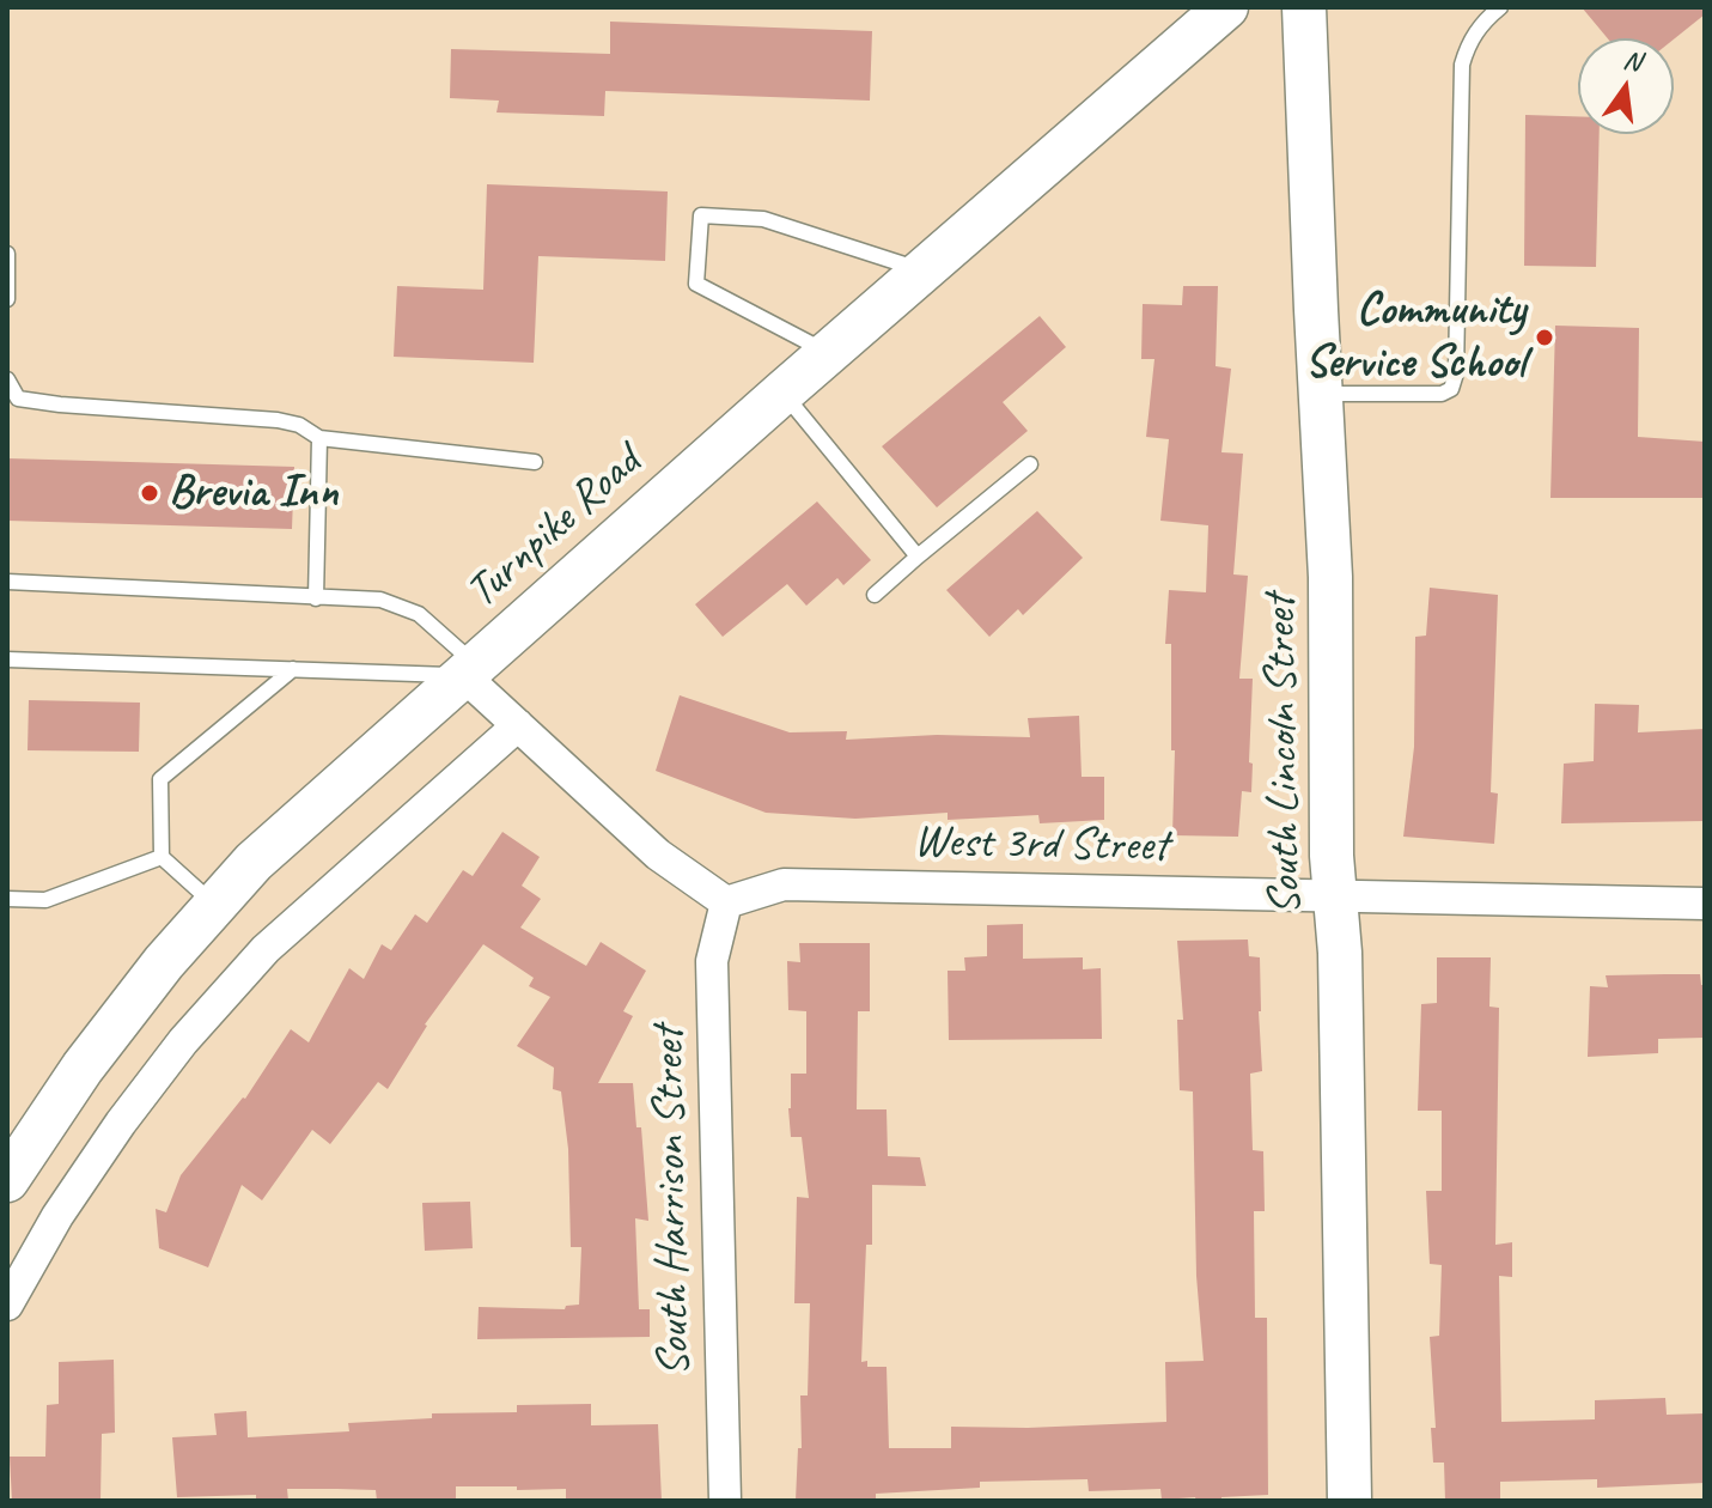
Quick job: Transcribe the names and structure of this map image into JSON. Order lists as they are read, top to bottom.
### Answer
{
  "streets": {
    "street": [
      "Turnpike Road",
      "South Lincoln Street",
      "West 3rd Street",
      "South Harrison Street"
    ]
  },
  "crossings": [
    ["South Lincoln Street", "West 3rd Street"],
    ["West 3rd Street", "South Harrison Street"]
  ],
  "places": ["Community Service School", "Brevia Inn"],
  "north": "top"
}
